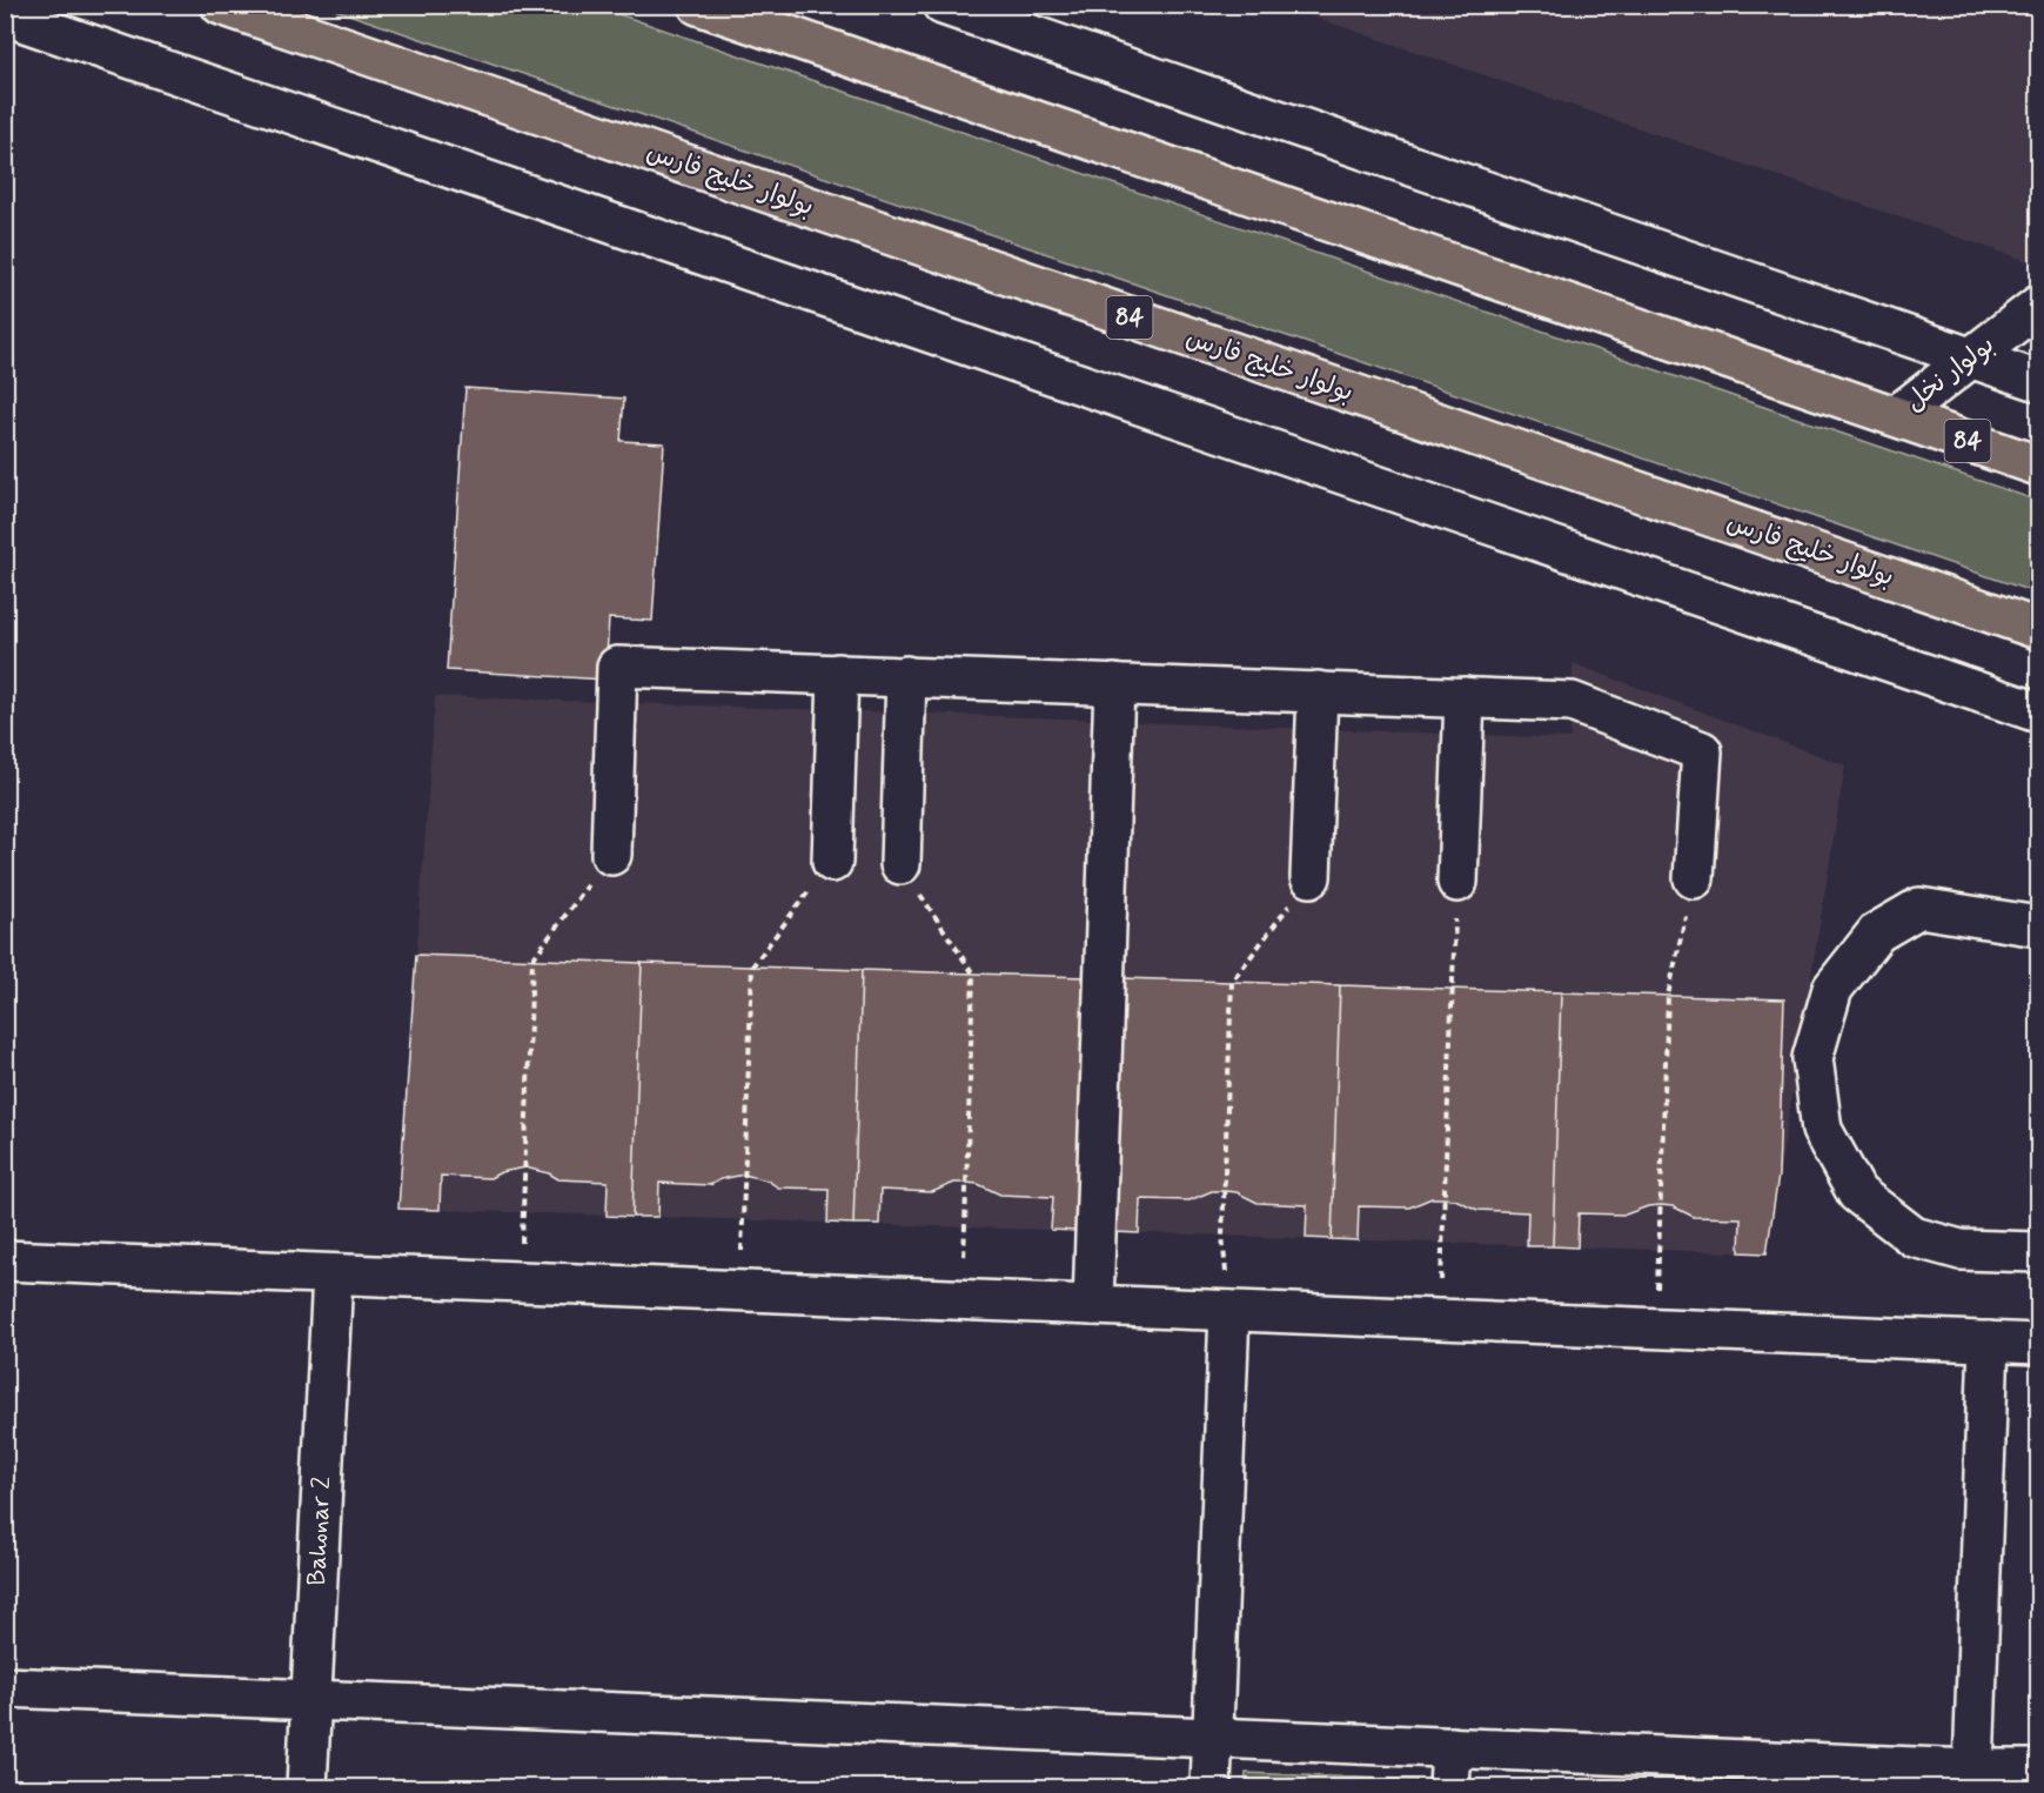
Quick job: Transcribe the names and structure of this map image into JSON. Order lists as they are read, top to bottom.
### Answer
{
  "streets": {
    "highway": ["بولوار خلیج فارس", "84"],
    "street": ["بولوار نخل", "Bahonar 2"]
  },
  "crossings": [
    ["84", "بولوار نخل"]
  ]
}
